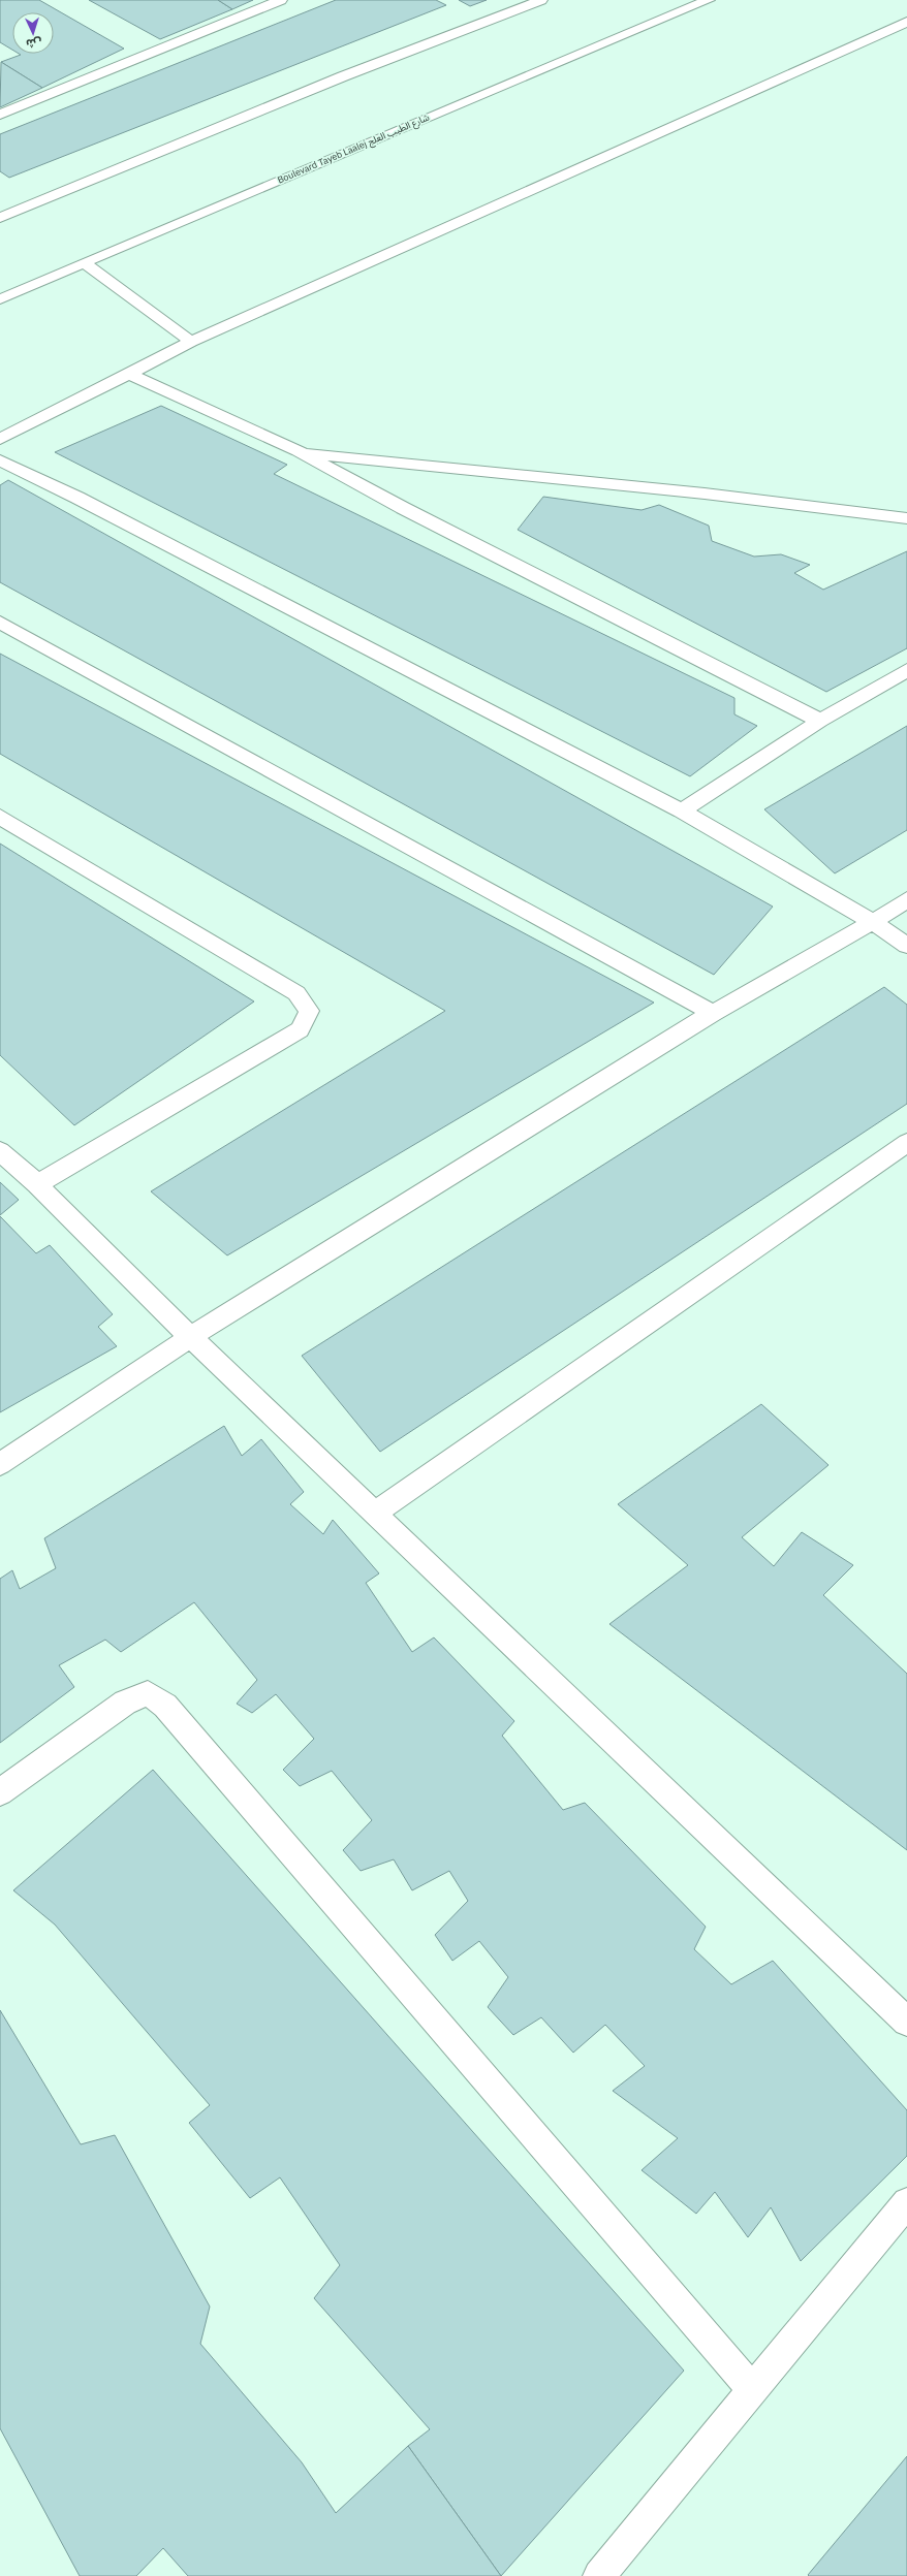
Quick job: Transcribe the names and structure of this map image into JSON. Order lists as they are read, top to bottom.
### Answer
{
  "streets": {
    "street": ["Boulevard Tayeb Laalej شارع الطيب العلج"]
  },
  "north": "bottom"
}
